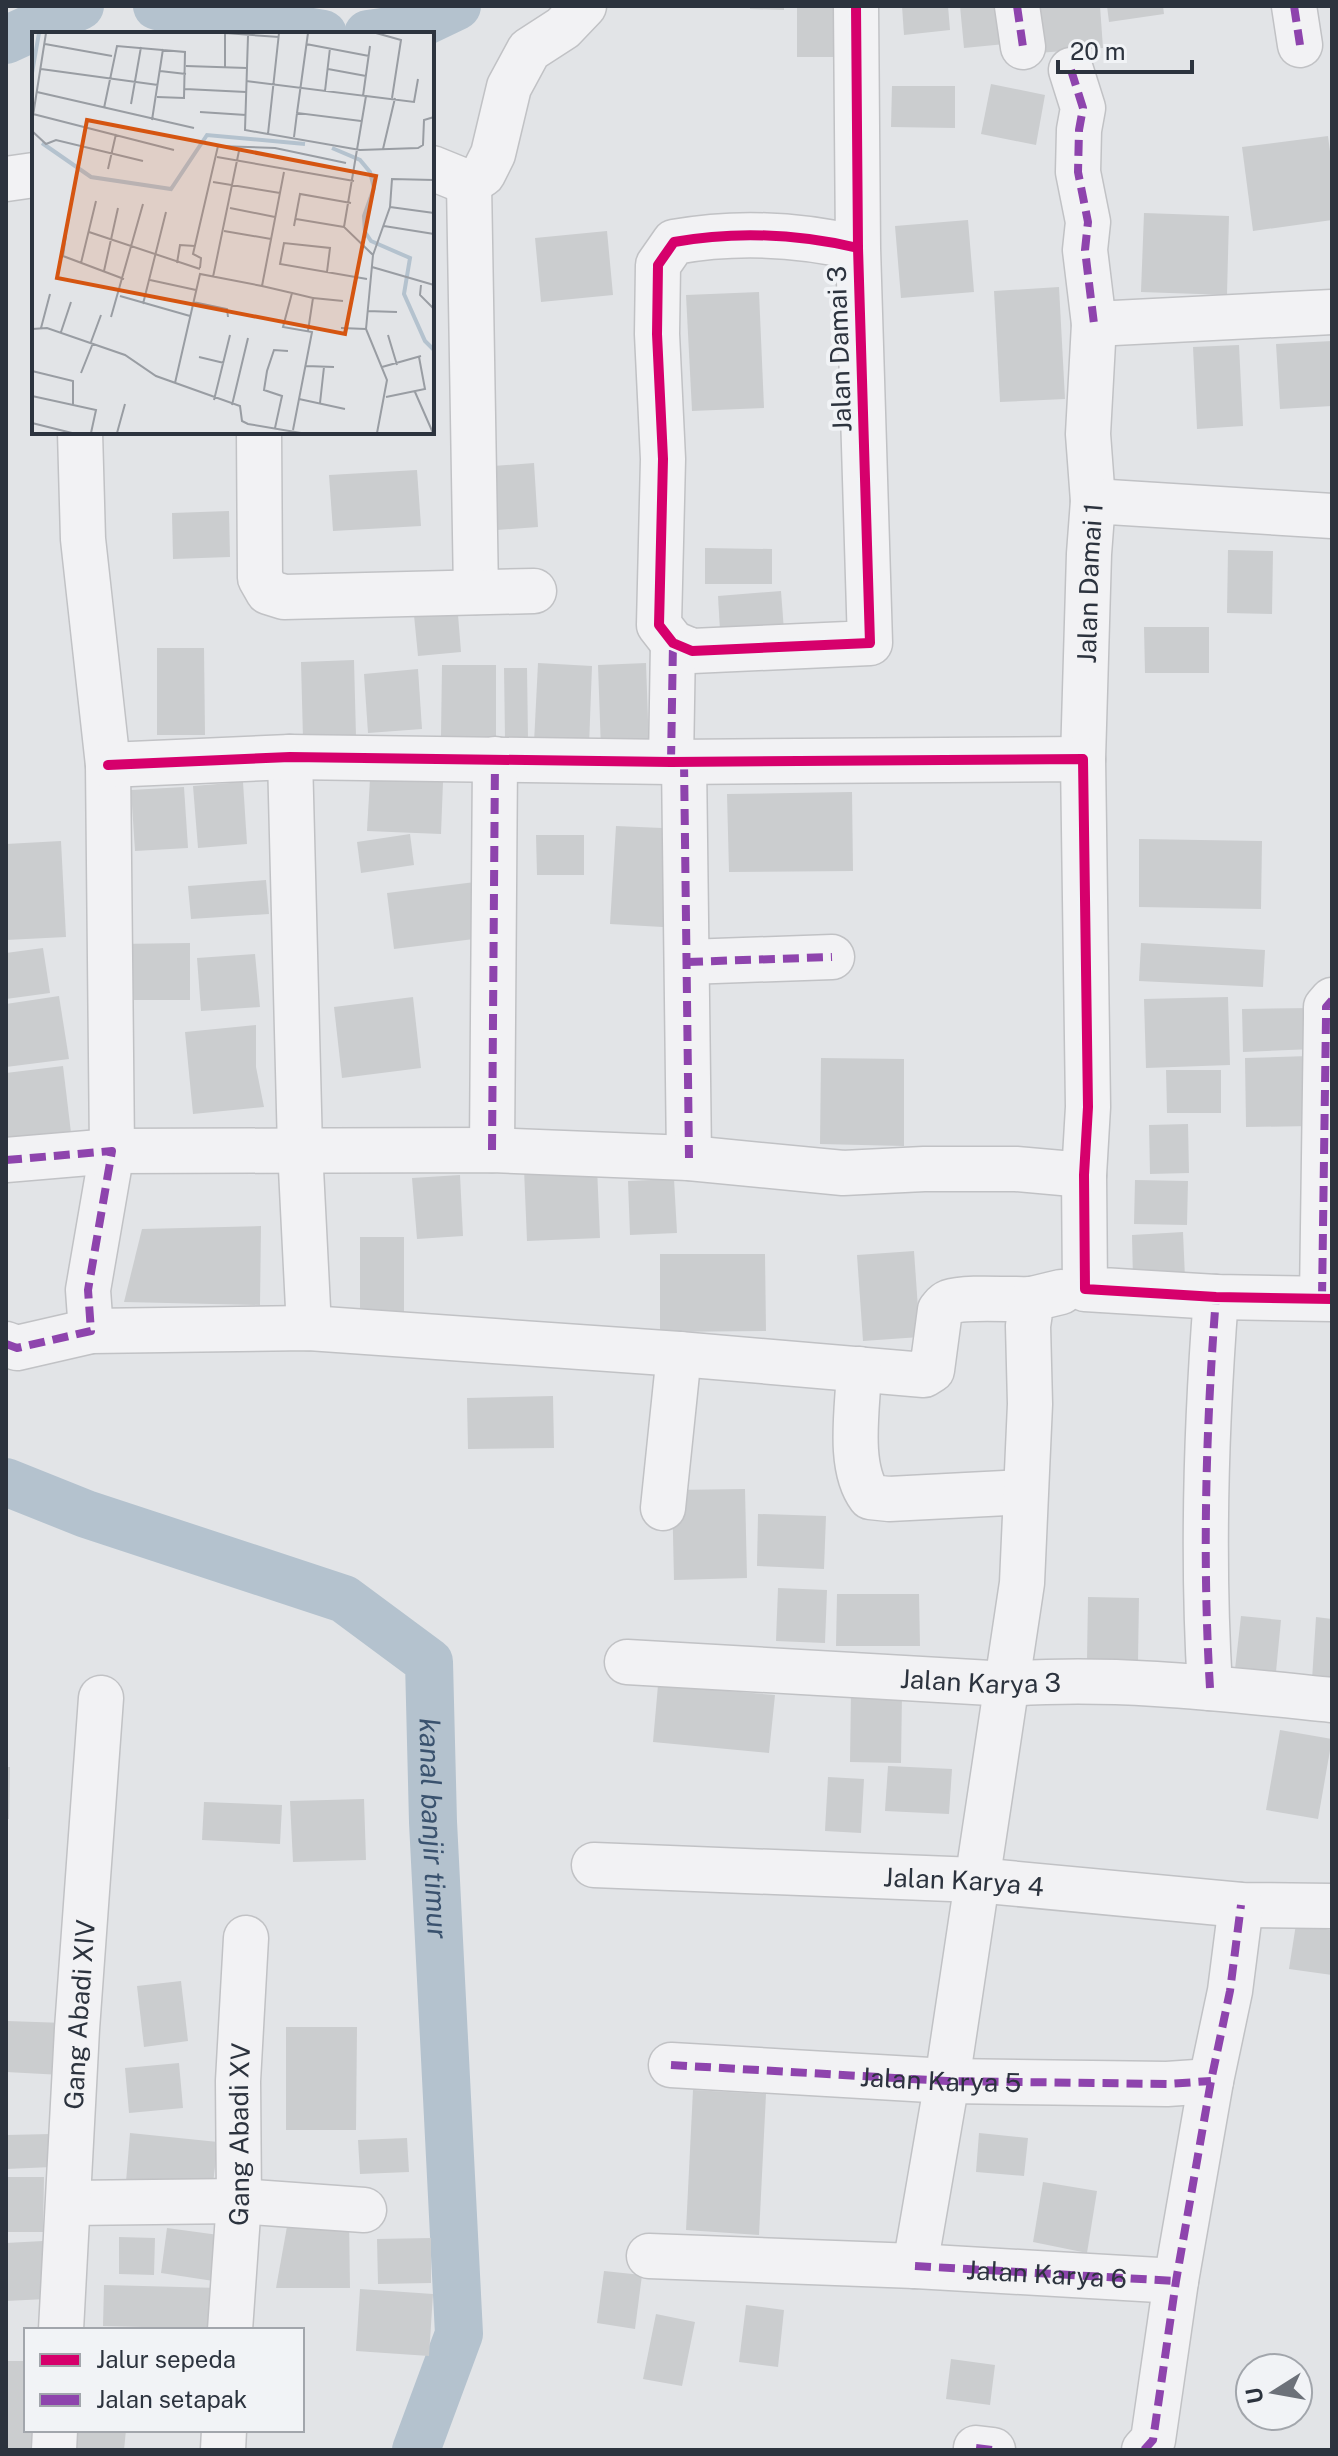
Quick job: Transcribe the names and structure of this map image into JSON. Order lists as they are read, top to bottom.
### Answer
{
  "streets": {
    "street": [
      "Jalan Damai 3",
      "Jalan Damai 1",
      "Jalan Karya 3",
      "Jalan Karya 4",
      "Gang Abadi XIV",
      "Jalan Karya 5",
      "Gang Abadi XV",
      "Jalan Karya 6"
    ]
  },
  "water": ["kanal banjir timur"],
  "legend": ["Jalur sepeda", "Jalan setapak"],
  "scale_bar": "20 m",
  "north": "left"
}
